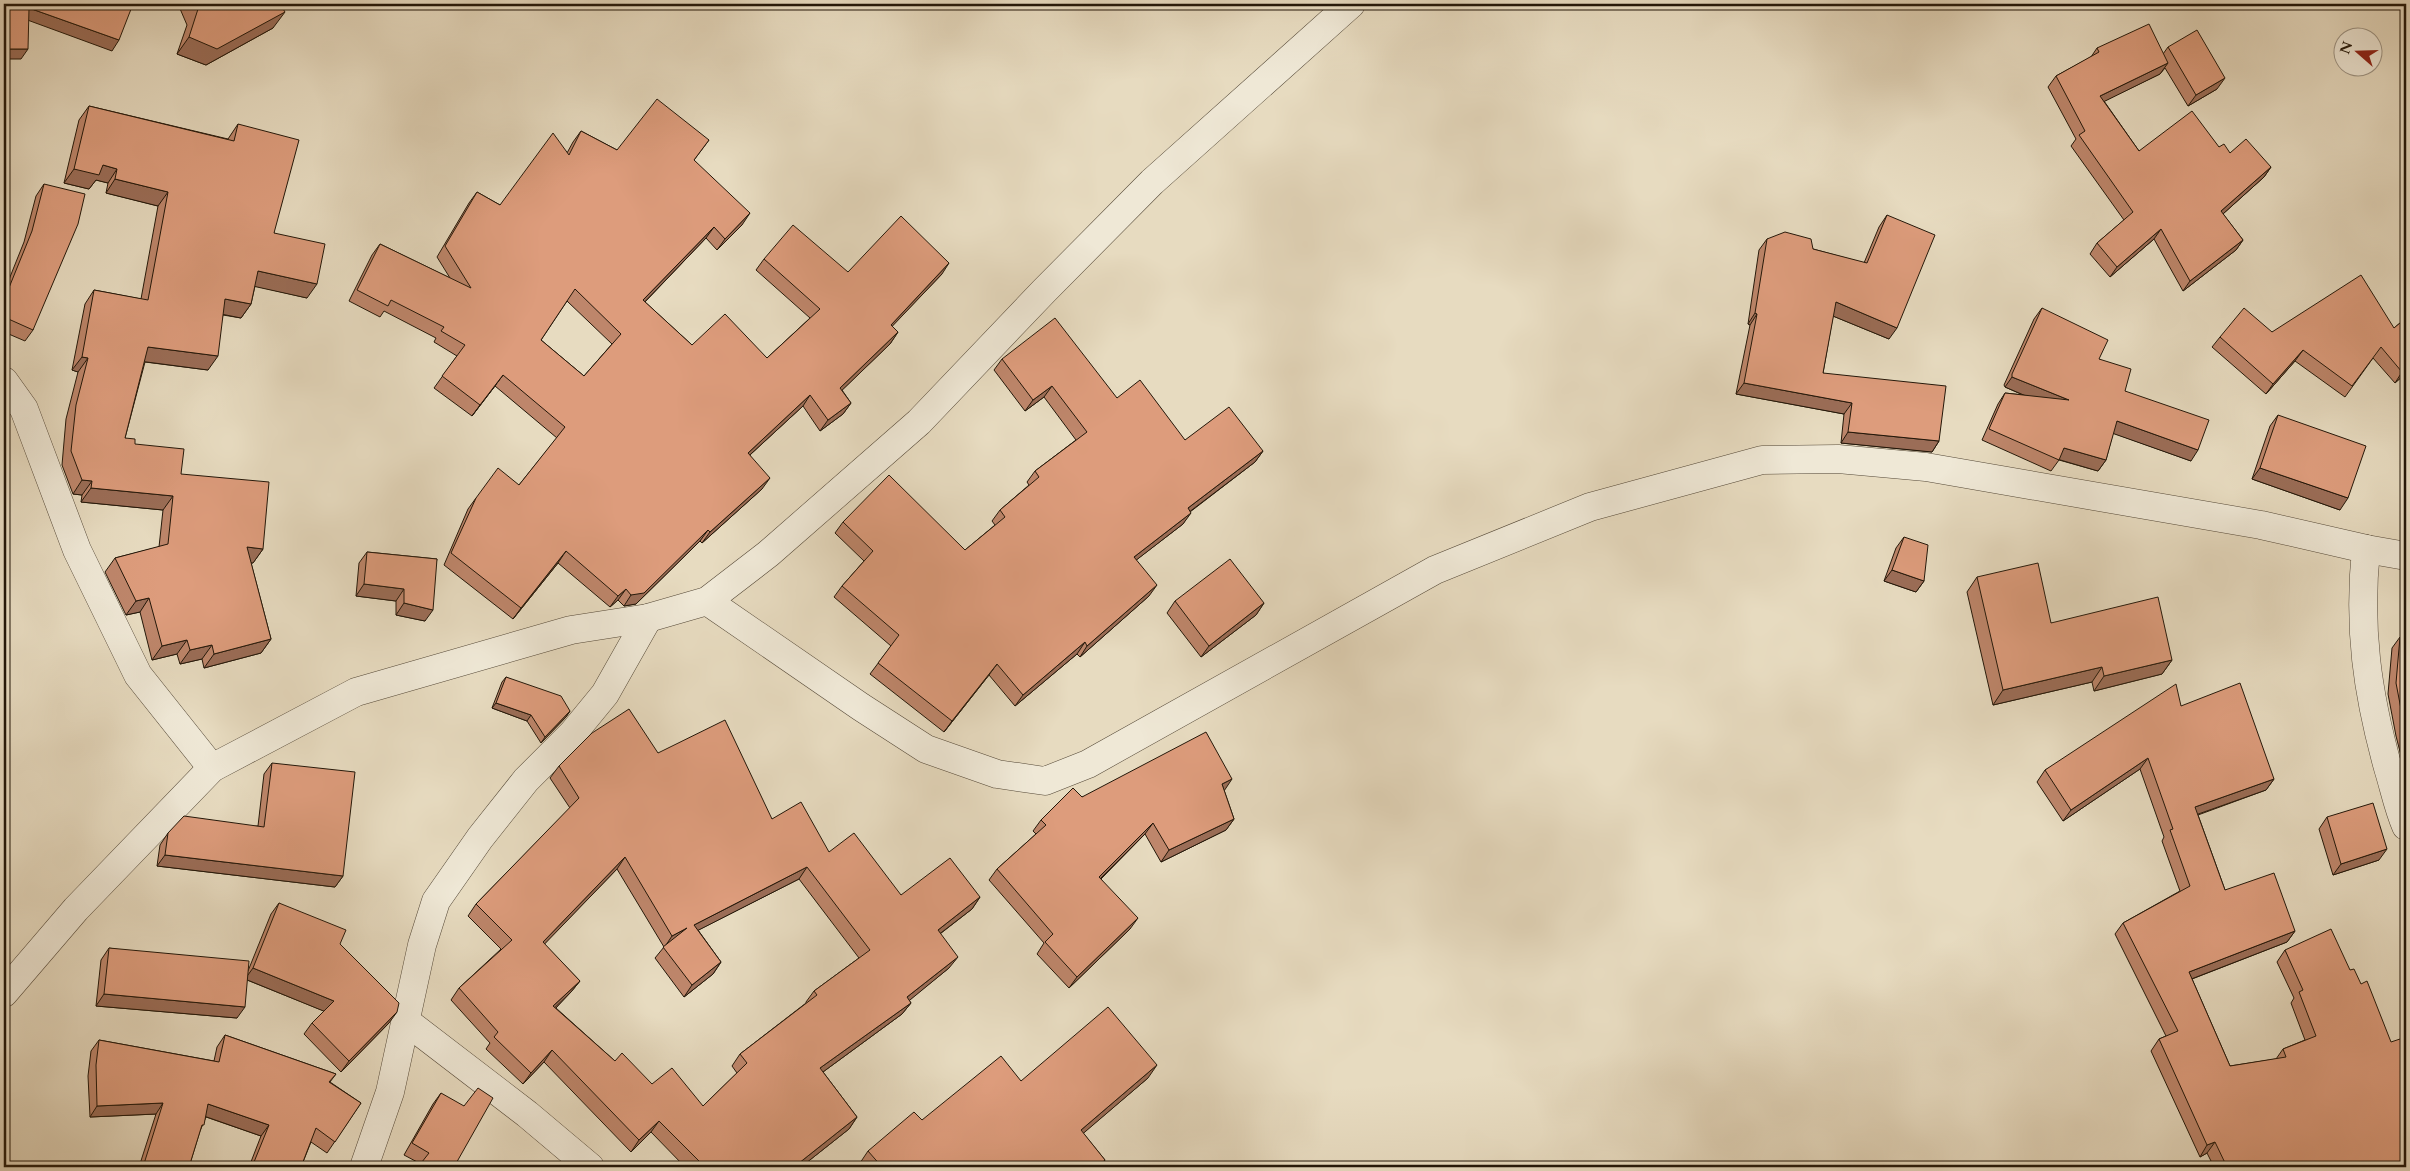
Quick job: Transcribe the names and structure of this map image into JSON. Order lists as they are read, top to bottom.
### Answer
{
  "north": "left"
}
